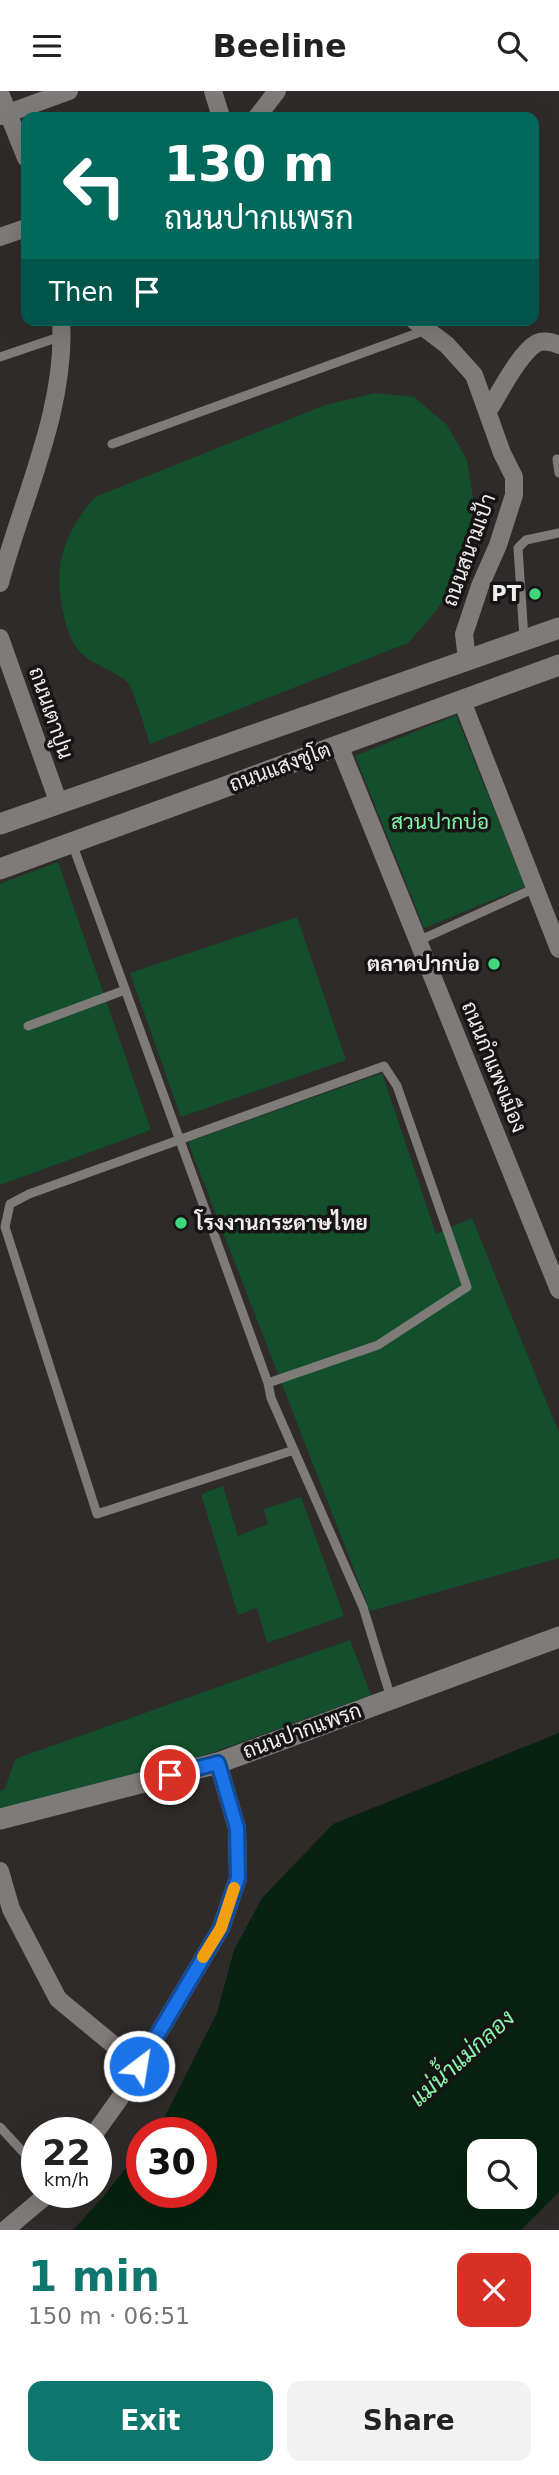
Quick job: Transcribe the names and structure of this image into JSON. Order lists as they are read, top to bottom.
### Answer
{
  "streets": {
    "main road": ["ถนนแสงชูโต", "ถนนปากแพรก"],
    "street": ["ถนนสนามเป้า", "ถนนเตาปูน", "ถนนกำแพงเมือง"]
  },
  "crossings": [
    ["ถนนสนามเป้า", "ถนนแสงชูโต"],
    ["ถนนเตาปูน", "ถนนแสงชูโต"],
    ["ถนนแสงชูโต", "ถนนกำแพงเมือง"]
  ],
  "water": ["แม่น้ำแม่กลอง"],
  "parks": ["สวนปากบ่อ"],
  "places": ["PT", "ตลาดปากบ่อ", "โรงงานกระดาษไทย"],
  "page": {
    "header": "Beeline",
    "turn": ["130 m", "ถนนปากแพรก"],
    "then": "Then",
    "speed": "22 km/h",
    "limit": "30",
    "heading": ["1 min", "150 m · 06:51"],
    "buttons": ["Exit", "Share"]
  }
}
